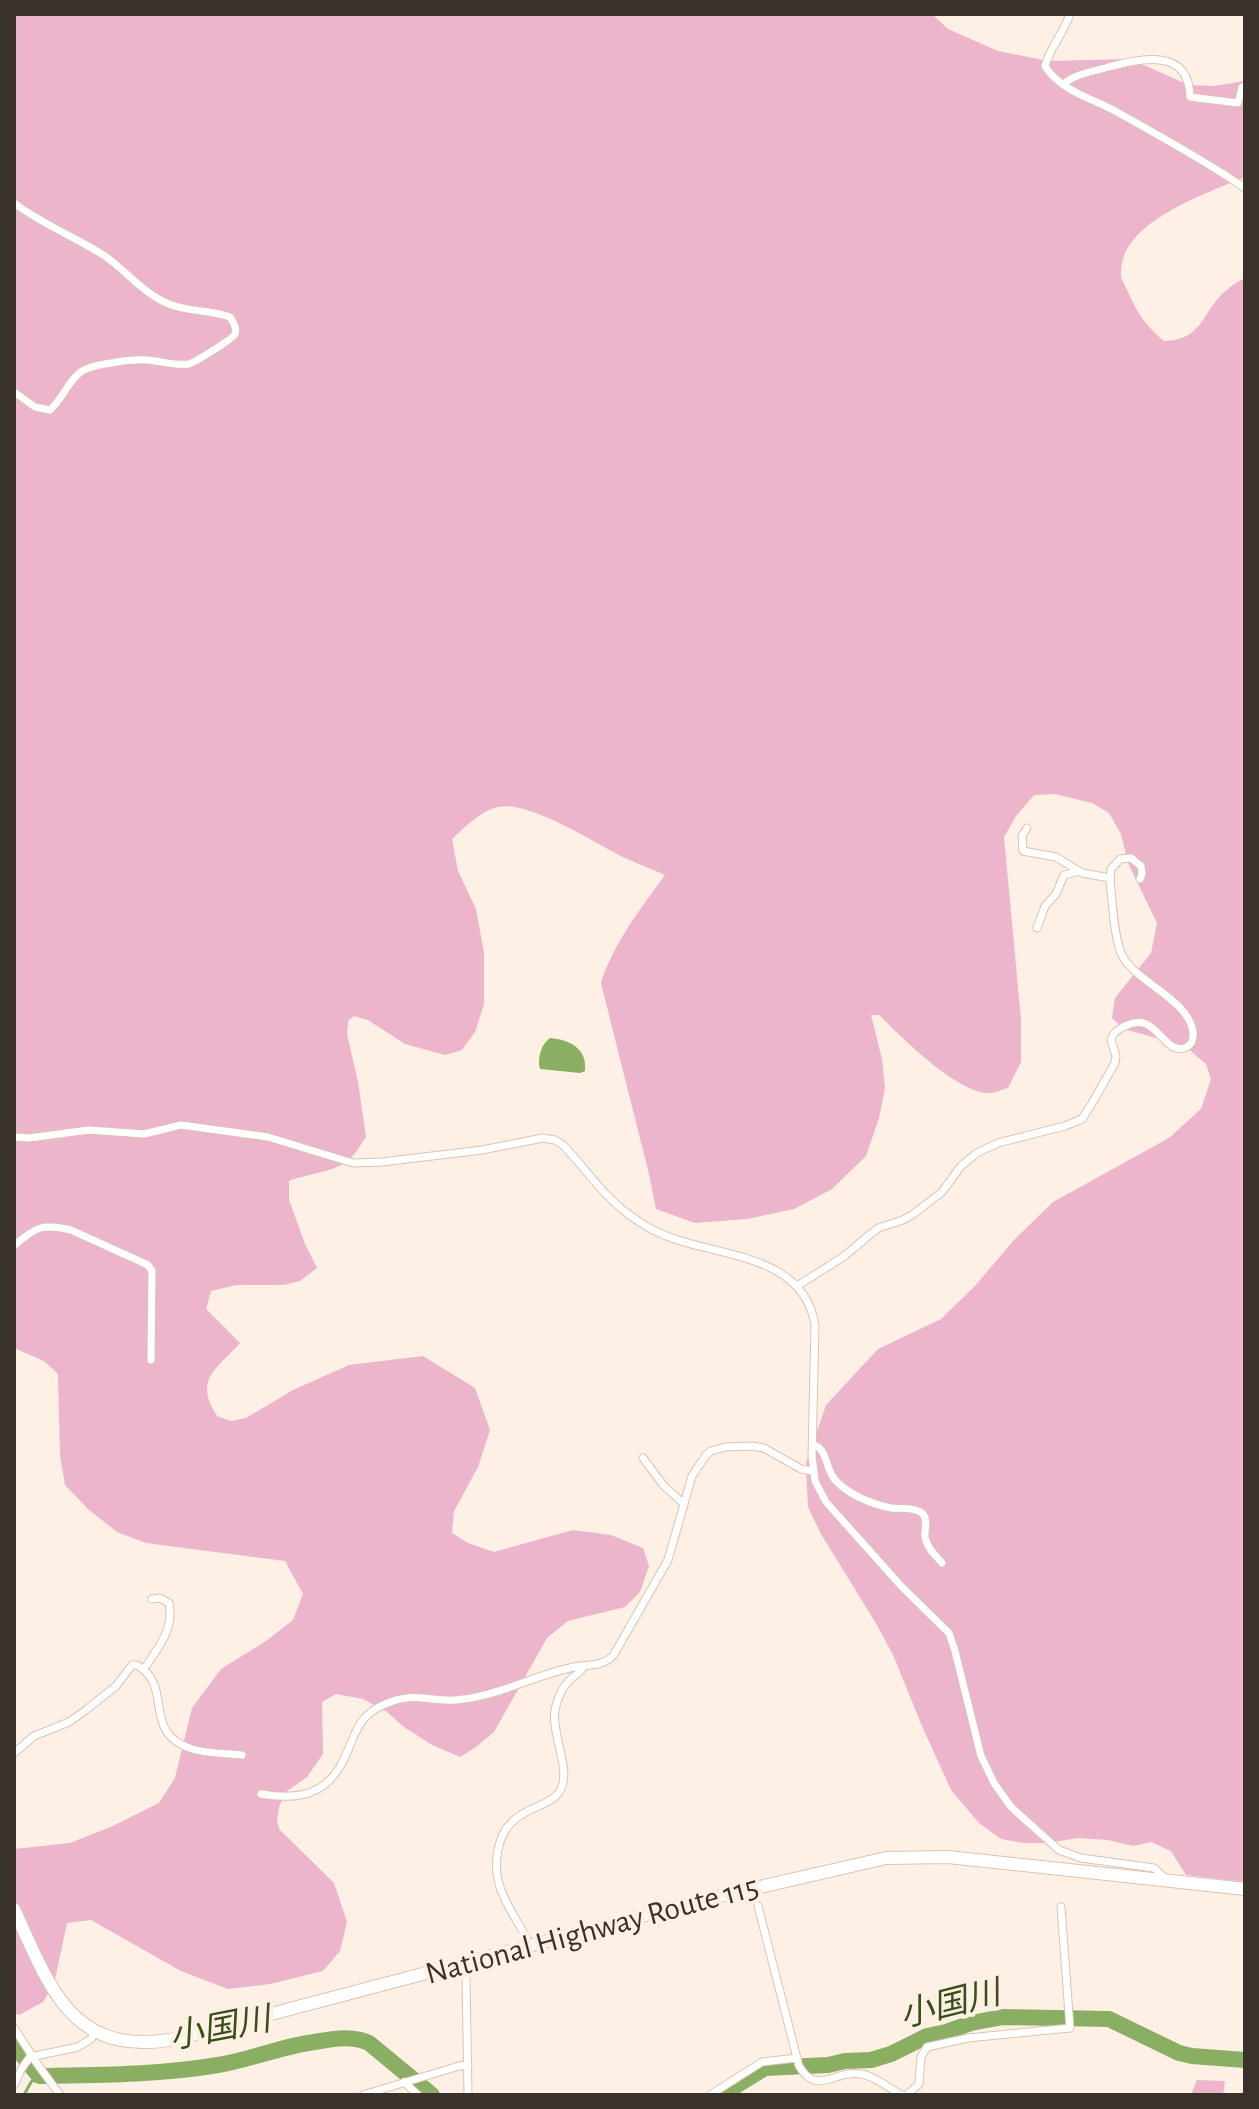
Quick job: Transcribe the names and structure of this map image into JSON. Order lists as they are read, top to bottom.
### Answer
{
  "streets": {
    "highway": ["National Highway Route 115"]
  },
  "water": ["小国川"]
}
